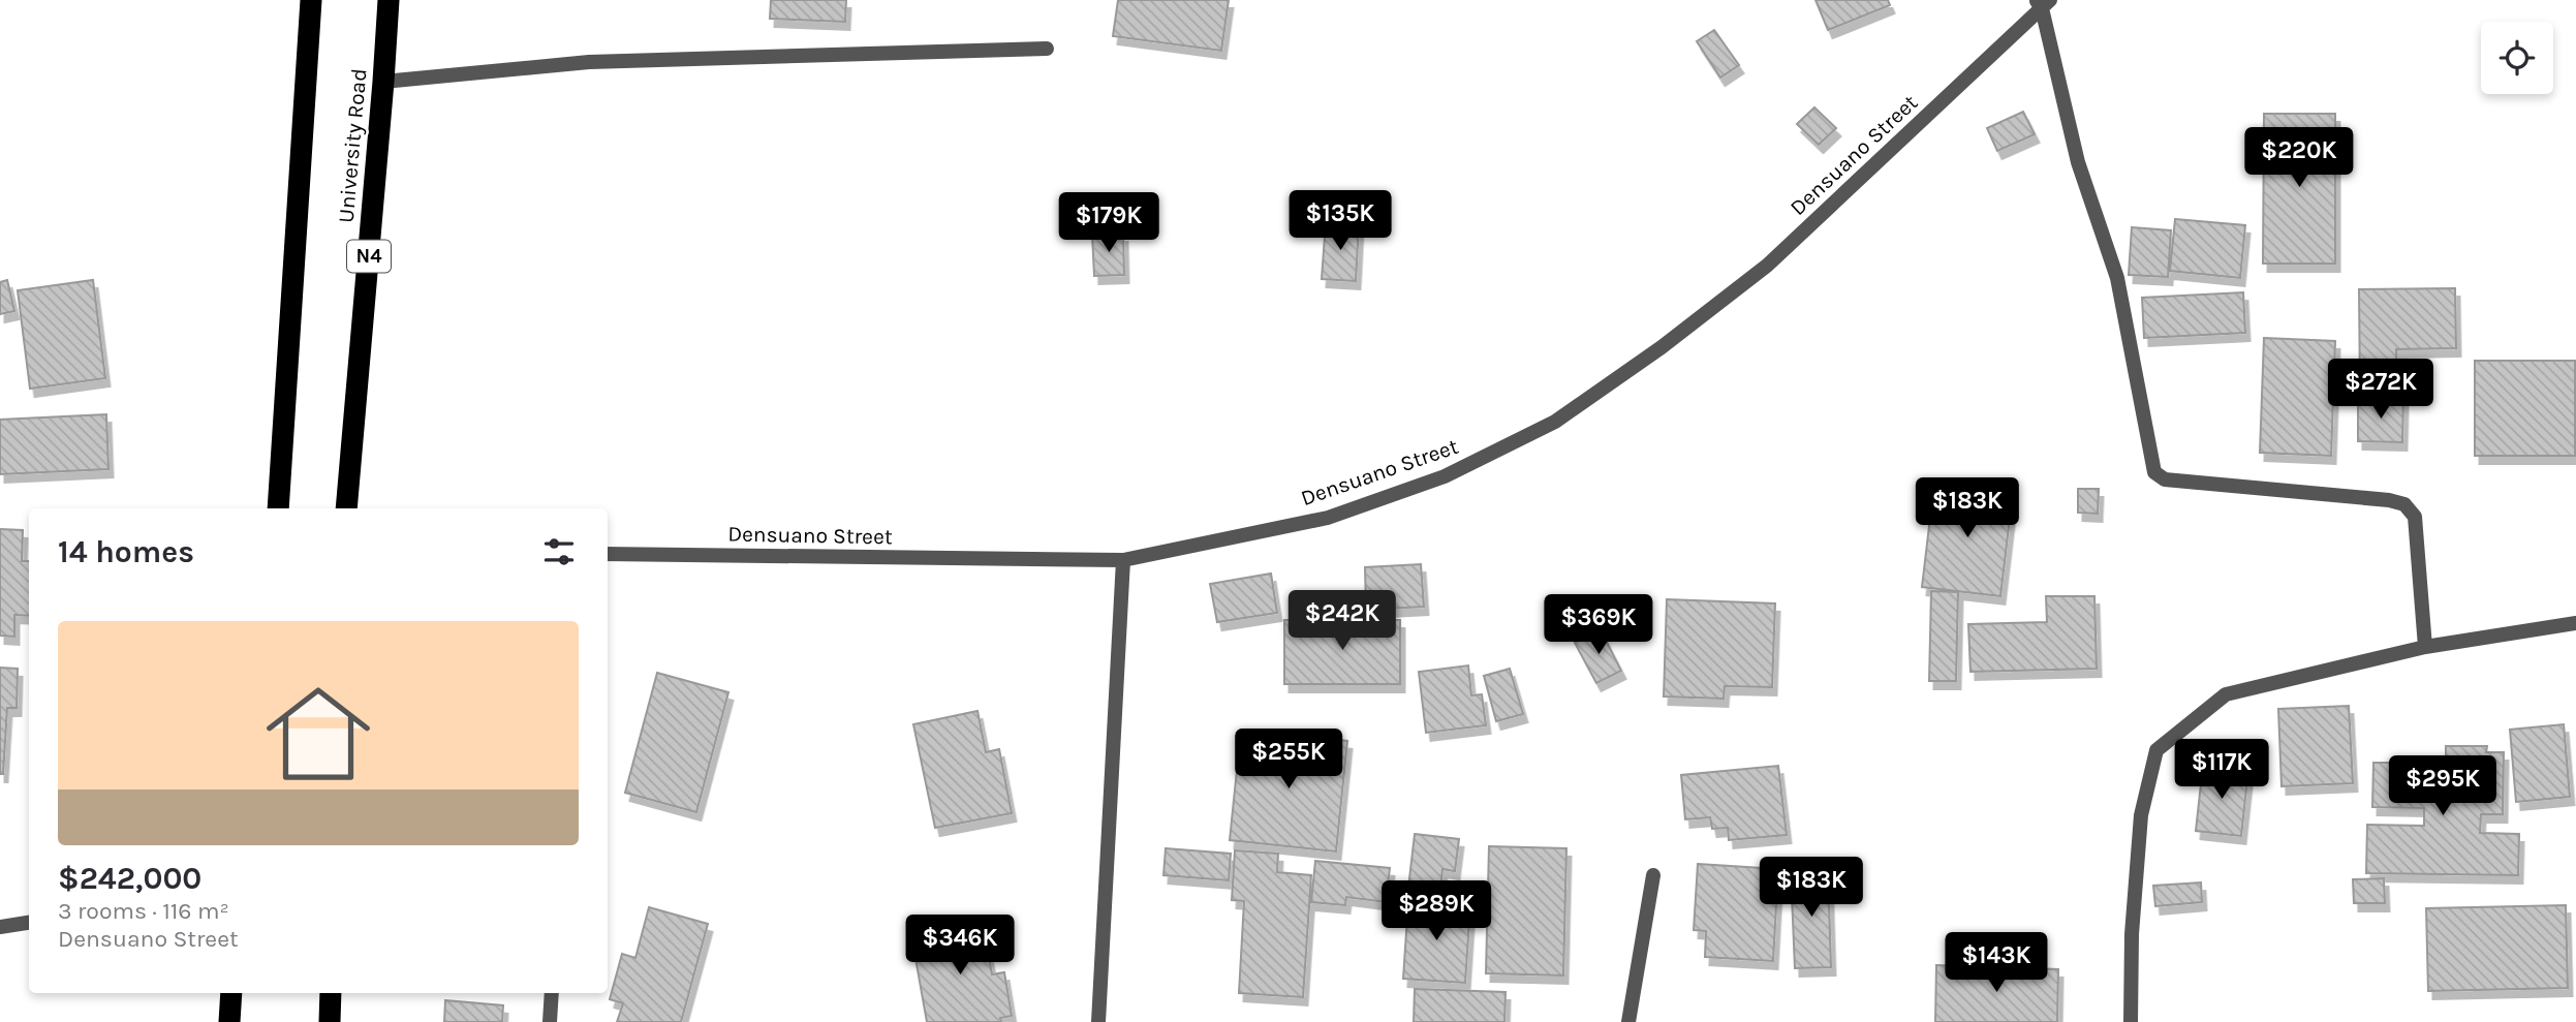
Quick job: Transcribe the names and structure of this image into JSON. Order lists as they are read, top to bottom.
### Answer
{
  "streets": {
    "highway": ["University Road", "N4"],
    "street": ["Densuano Street"]
  },
  "page": {
    "price": [
      "$220K",
      "$135K",
      "$179K",
      "$272K",
      "$183K",
      "$242K",
      "$369K",
      "$255K",
      "$117K",
      "$295K",
      "$183K",
      "$289K",
      "$346K",
      "$143K"
    ],
    "heading": "14 homes",
    "list": [
      {
        "name": "$242,000",
        "note": "3 rooms · 116 m² · Densuano Street"
      }
    ]
  }
}
